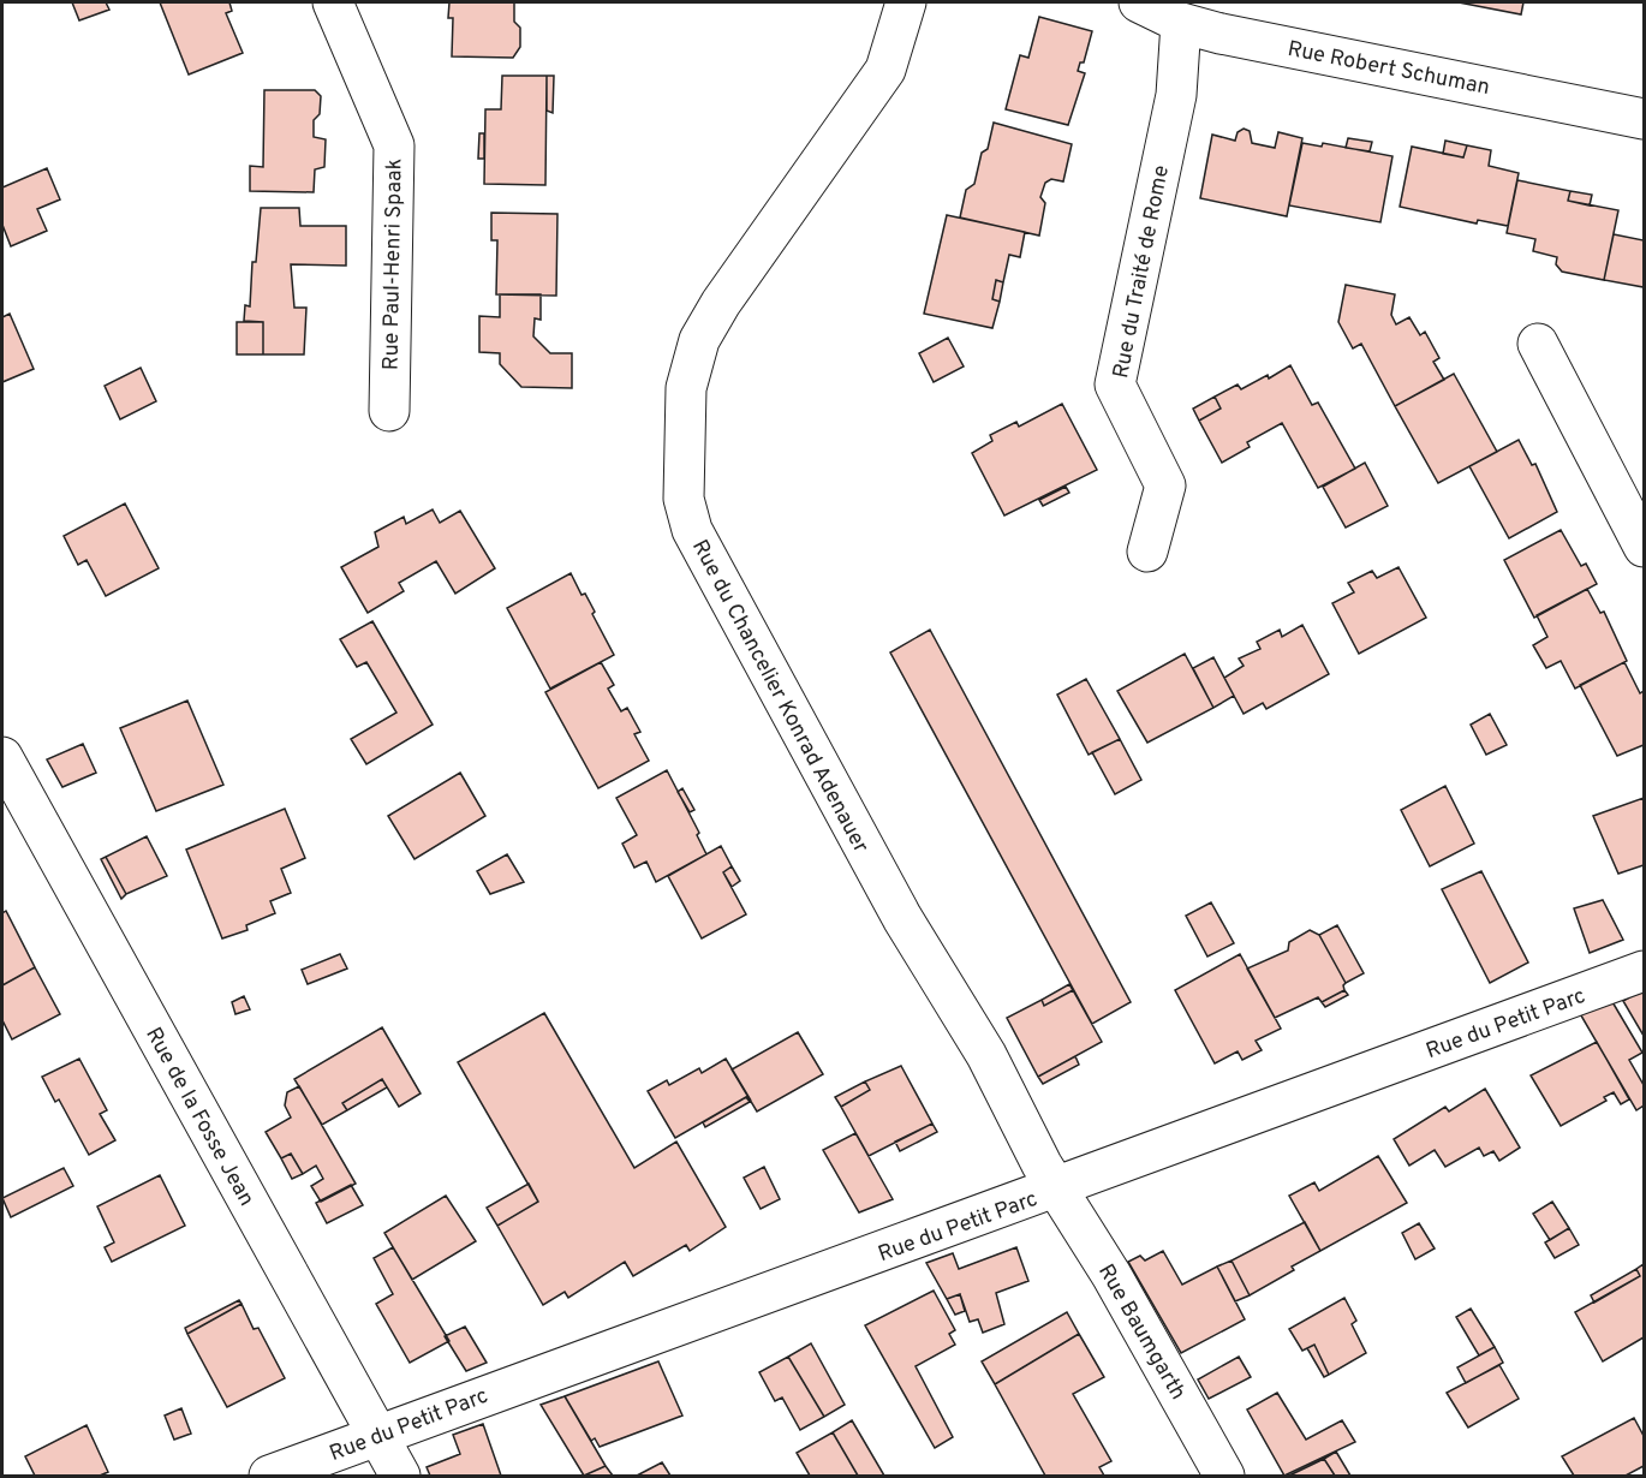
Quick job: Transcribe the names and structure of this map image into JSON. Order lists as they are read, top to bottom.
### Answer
{
  "streets": {
    "street": [
      "Rue Robert Schuman",
      "Rue Paul-Henri Spaak",
      "Rue du Traité de Rome",
      "Rue du Chancelier Konrad Adenauer",
      "Rue du Petit Parc",
      "Rue de la Fosse Jean",
      "Rue Baumgarth"
    ]
  },
  "crossings": [
    ["Rue Robert Schuman", "Rue du Traité de Rome"],
    ["Rue du Chancelier Konrad Adenauer", "Rue du Petit Parc"],
    ["Rue du Chancelier Konrad Adenauer", "Rue Baumgarth"],
    ["Rue du Petit Parc", "Rue de la Fosse Jean"],
    ["Rue du Petit Parc", "Rue Baumgarth"]
  ]
}
